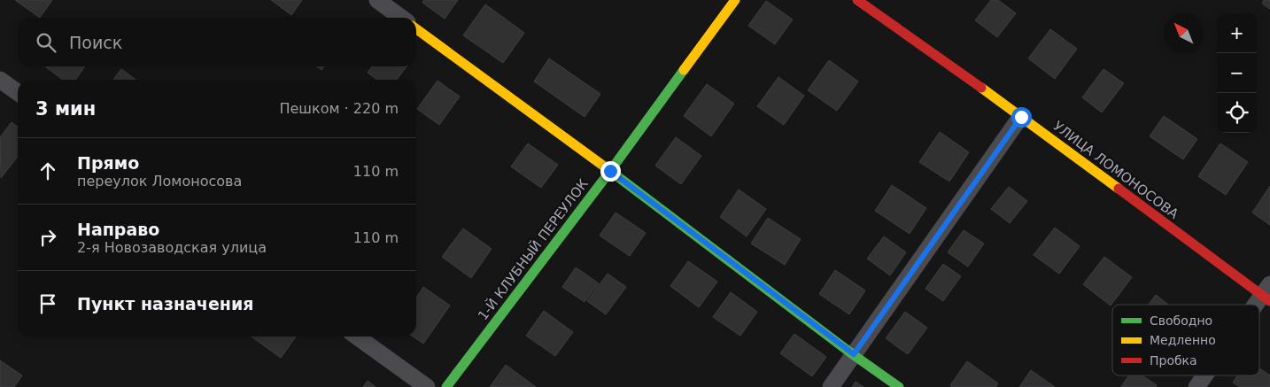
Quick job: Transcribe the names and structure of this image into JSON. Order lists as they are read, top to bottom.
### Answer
{
  "streets": {
    "street": ["УЛИЦА ЛОМОНОСОВА", "1-Й КЛУБНЫЙ ПЕРЕУЛОК"]
  },
  "legend": ["Свободно", "Медленно", "Пробка"],
  "north": "top left",
  "page": {
    "map_buttons": ["+", "−"],
    "search": "Поиск",
    "heading": ["3 мин", "Пешком · 220 m"],
    "list": [
      ["Прямо", "переулок Ломоносова", "110 m"],
      ["Направо", "2-я Новозаводская улица", "110 m"],
      "Пункт назначения"
    ]
  }
}
